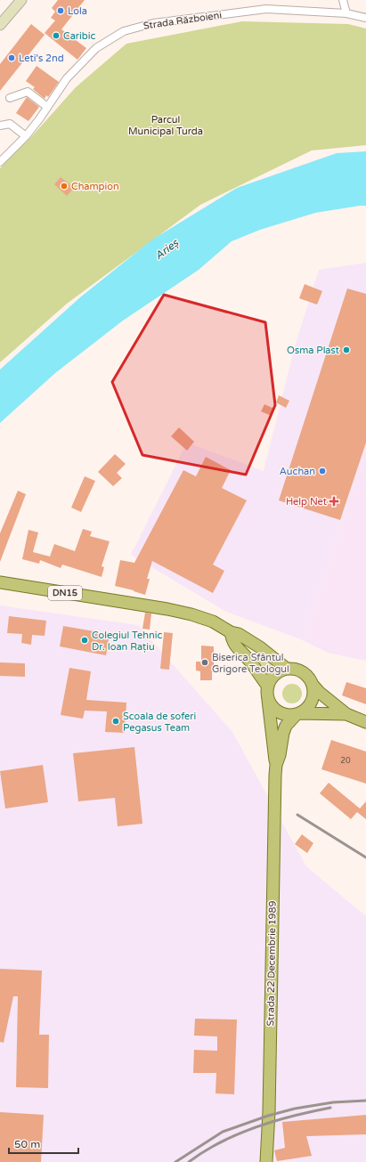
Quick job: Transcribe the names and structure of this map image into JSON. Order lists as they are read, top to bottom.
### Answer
{
  "streets": {
    "main road": ["DN15", "Strada 22 Decembrie 1989"],
    "street": ["Strada Războieni"]
  },
  "crossings": [
    ["DN15", "Strada 22 Decembrie 1989"]
  ],
  "water": ["Arieș"],
  "parks": ["Parcul Municipal Turda"],
  "places": {
    "other": [
      "Lola",
      "Caribic",
      "Leti's 2nd",
      "Champion",
      "Osma Plast",
      "Auchan",
      "Colegiul Tehnic Dr. Ioan Rațiu",
      "Biserica Sfântul Grigore Teologul",
      "Scoala de soferi Pegasus Team"
    ],
    "health": ["Help Net"]
  },
  "house_numbers": ["20"],
  "scale_bar": "50 m"
}
